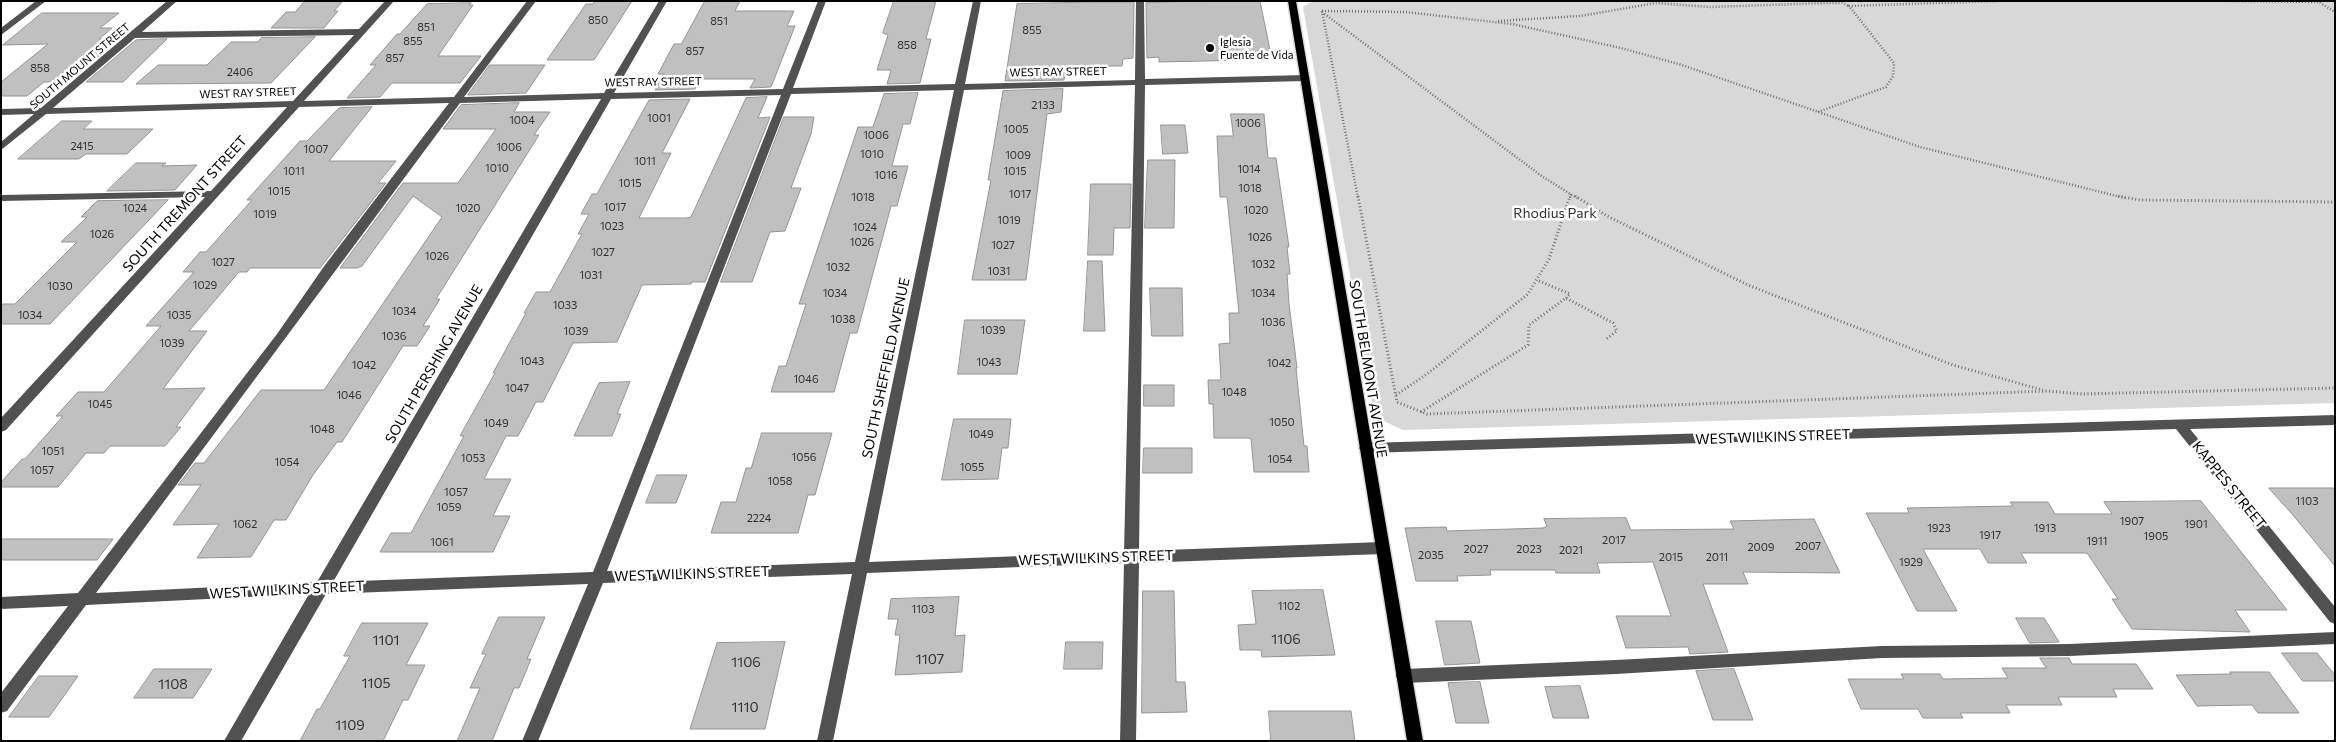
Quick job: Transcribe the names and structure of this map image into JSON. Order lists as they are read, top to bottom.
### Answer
{
  "streets": {
    "main road": ["SOUTH BELMONT AVENUE"],
    "street": [
      "SOUTH MOUNT STREET",
      "WEST RAY STREET",
      "SOUTH TREMONT STREET",
      "SOUTH PERSHING AVENUE",
      "SOUTH SHEFFIELD AVENUE",
      "WEST WILKINS STREET",
      "KAPPES STREET"
    ]
  },
  "crossings": [
    ["SOUTH MOUNT STREET", "WEST RAY STREET"],
    ["WEST RAY STREET", "SOUTH TREMONT STREET"],
    ["WEST RAY STREET", "SOUTH PERSHING AVENUE"],
    ["WEST RAY STREET", "SOUTH SHEFFIELD AVENUE"],
    ["WEST RAY STREET", "SOUTH BELMONT AVENUE"],
    ["SOUTH PERSHING AVENUE", "WEST WILKINS STREET"],
    ["SOUTH SHEFFIELD AVENUE", "WEST WILKINS STREET"],
    ["SOUTH BELMONT AVENUE", "WEST WILKINS STREET"],
    ["WEST WILKINS STREET", "KAPPES STREET"]
  ],
  "parks": ["Rhodius Park"],
  "places": ["Iglesia Fuente de Vida"],
  "house_numbers": [
    "850",
    "851",
    "851",
    "855",
    "855",
    "858",
    "857",
    "857",
    "858",
    "2406",
    "2133",
    "1001",
    "1004",
    "1006",
    "1005",
    "1006",
    "2415",
    "1006",
    "1007",
    "1010",
    "1009",
    "1011",
    "1010",
    "1014",
    "1011",
    "1015",
    "1016",
    "1015",
    "1018",
    "1015",
    "1017",
    "1018",
    "1017",
    "1024",
    "1020",
    "1020",
    "1019",
    "1019",
    "1023",
    "1024",
    "1026",
    "1026",
    "1026",
    "1027",
    "1027",
    "1026",
    "1027",
    "1032",
    "1032",
    "1031",
    "1031",
    "1029",
    "1030",
    "1034",
    "1034",
    "1033",
    "1034",
    "1034",
    "1035",
    "1038",
    "1036",
    "1039",
    "1039",
    "1036",
    "1039",
    "1043",
    "1043",
    "1042",
    "1042",
    "1046",
    "1047",
    "1048",
    "1046",
    "1045",
    "1050",
    "1049",
    "1048",
    "1049",
    "1051",
    "1056",
    "1053",
    "1054",
    "1054",
    "1055",
    "1057",
    "1058",
    "1057",
    "1103",
    "1059",
    "2224",
    "1907",
    "1062",
    "1901",
    "1923",
    "1913",
    "1917",
    "1905",
    "2017",
    "1911",
    "1061",
    "2007",
    "2009",
    "2027",
    "2023",
    "2021",
    "2035",
    "2015",
    "2011",
    "1929",
    "1102",
    "1103",
    "1106",
    "1101",
    "1107",
    "1106",
    "1105",
    "1108",
    "1110",
    "1109"
  ]
}
